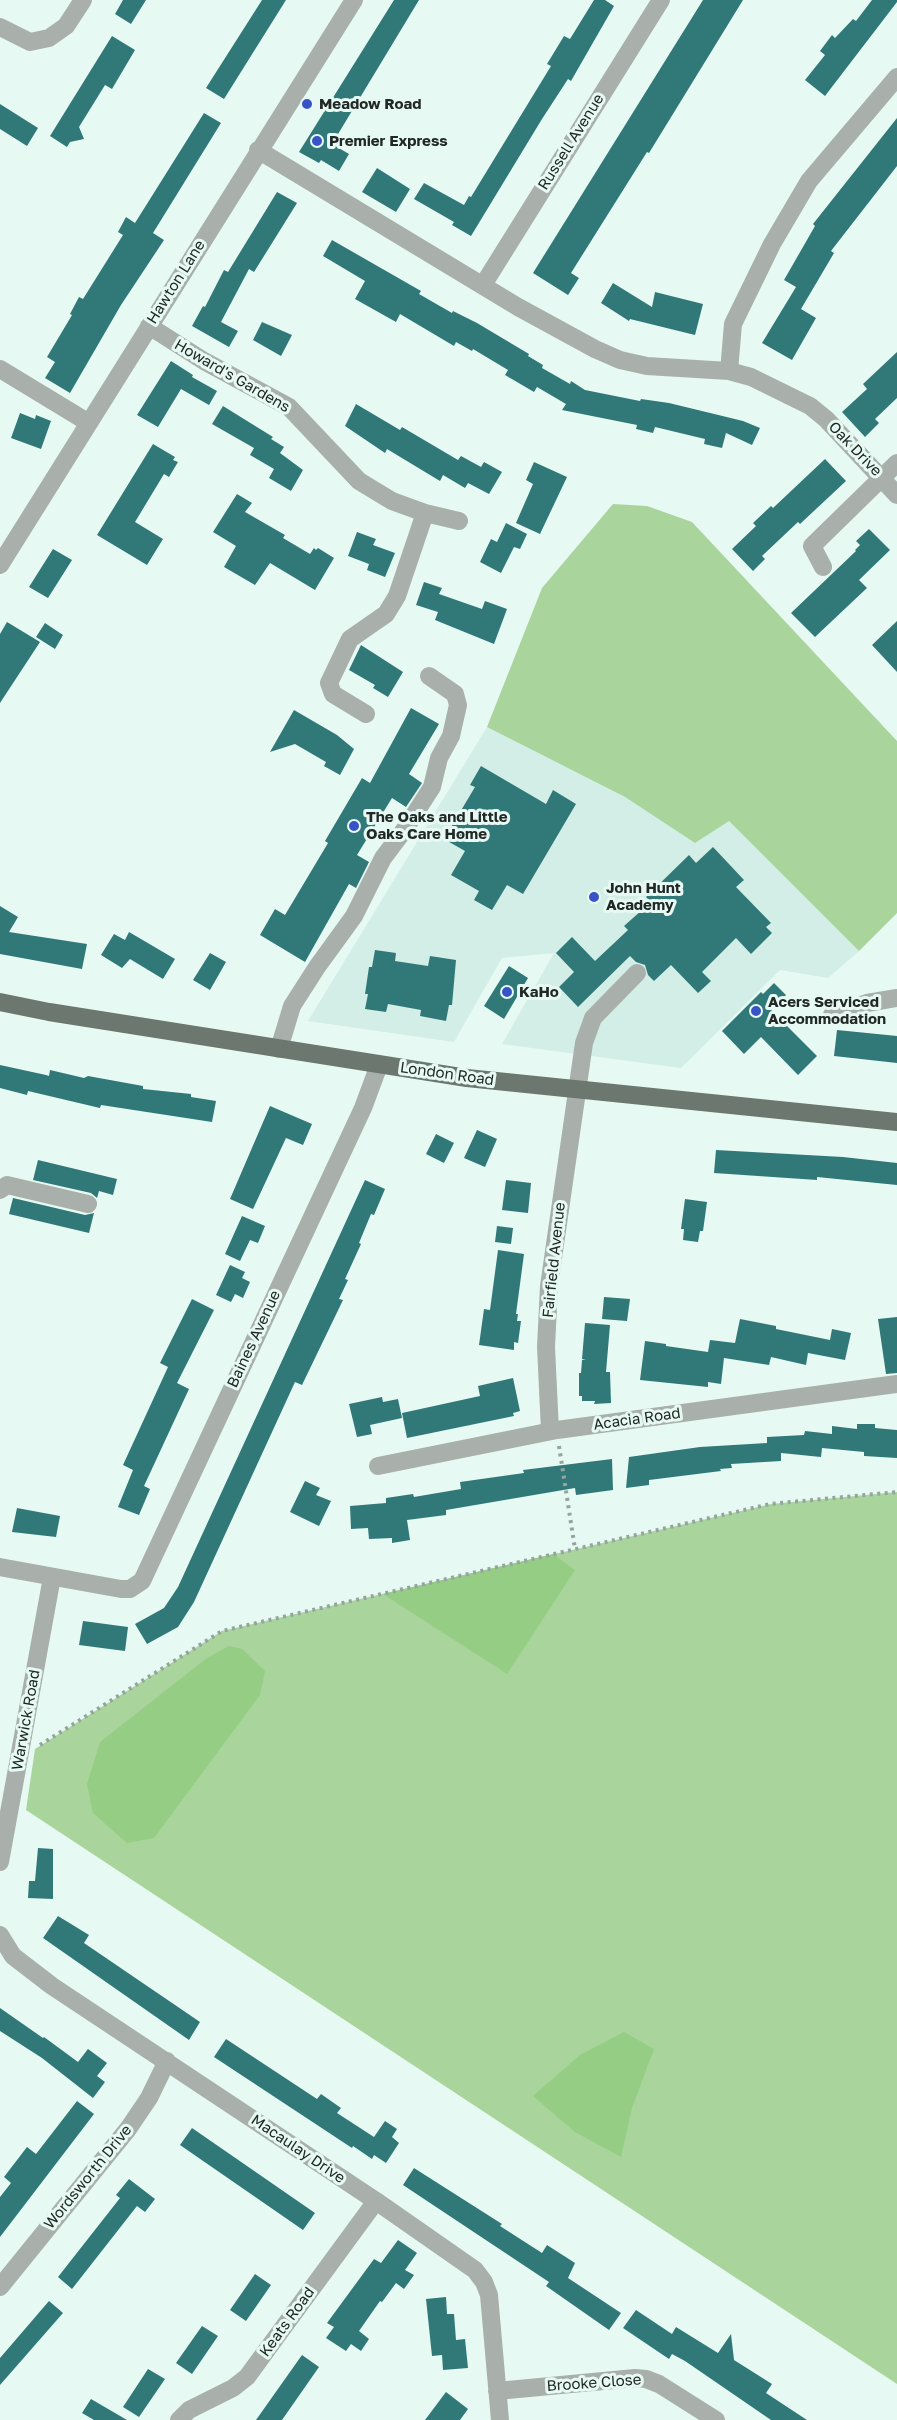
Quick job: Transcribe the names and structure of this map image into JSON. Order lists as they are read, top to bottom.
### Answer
{
  "streets": {
    "main road": ["London Road"],
    "street": [
      "Russell Avenue",
      "Hawton Lane",
      "Howard's Gardens",
      "Oak Drive",
      "Fairfield Avenue",
      "Baines Avenue",
      "Acacia Road",
      "Warwick Road",
      "Macaulay Drive",
      "Wordsworth Drive",
      "Keats Road",
      "Brooke Close"
    ]
  },
  "crossings": [
    ["Hawton Lane", "Howard's Gardens"],
    ["London Road", "Fairfield Avenue"],
    ["London Road", "Baines Avenue"],
    ["Fairfield Avenue", "Acacia Road"],
    ["Baines Avenue", "Warwick Road"],
    ["Macaulay Drive", "Wordsworth Drive"],
    ["Macaulay Drive", "Keats Road"],
    ["Macaulay Drive", "Brooke Close"]
  ],
  "places": [
    "Meadow Road",
    "Premier Express",
    "The Oaks and Little Oaks Care Home",
    "John Hunt Academy",
    "KaHo",
    "Acers Serviced Accommodation"
  ]
}
